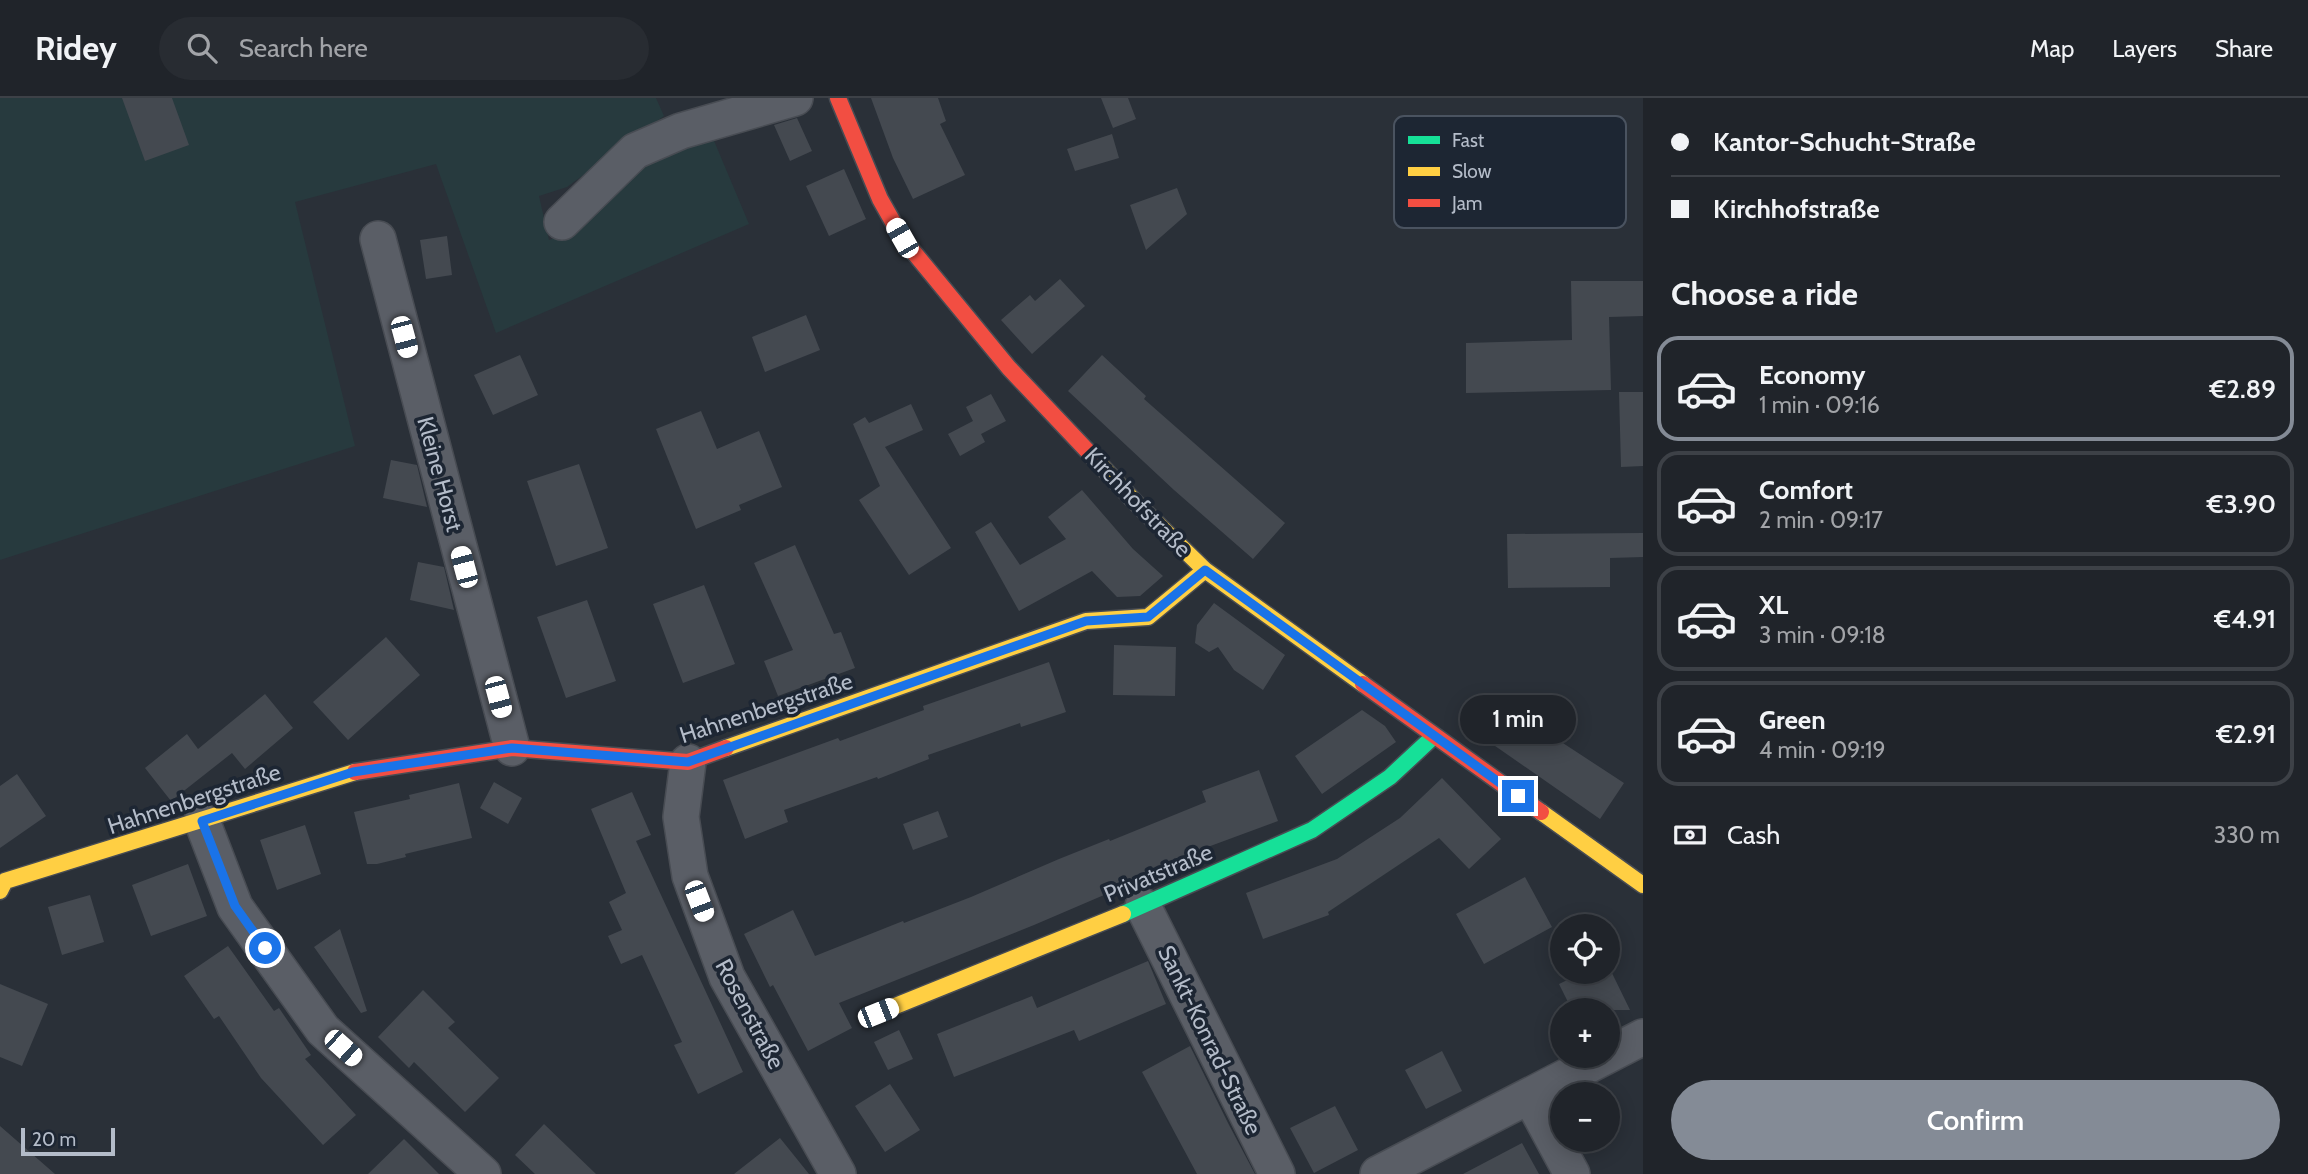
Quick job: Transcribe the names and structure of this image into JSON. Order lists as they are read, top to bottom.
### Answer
{
  "streets": {
    "street": [
      "Kleine Horst",
      "Kirchhofstraße",
      "Hahnenbergstraße",
      "Privatstraße",
      "Rosenstraße",
      "Sankt-Konrad-Straße"
    ]
  },
  "crossings": [
    ["Kleine Horst", "Hahnenbergstraße"],
    ["Kirchhofstraße", "Hahnenbergstraße"],
    ["Kirchhofstraße", "Privatstraße"],
    ["Hahnenbergstraße", "Rosenstraße"],
    ["Privatstraße", "Sankt-Konrad-Straße"]
  ],
  "legend": ["Fast", "Slow", "Jam"],
  "scale_bar": "20 m",
  "page": {
    "header": "Ridey",
    "search": "Search here",
    "nav": ["Map", "Layers", "Share"],
    "banner": ["Kantor-Schucht-Straße", "Kirchhofstraße"],
    "heading": "Choose a ride",
    "list": [
      {
        "name": "Economy",
        "note": "1 min · 09:16",
        "value": "€2.89"
      },
      {
        "name": "Comfort",
        "note": "2 min · 09:17",
        "value": "€3.90"
      },
      {
        "name": "XL",
        "note": "3 min · 09:18",
        "value": "€4.91"
      },
      {
        "name": "Green",
        "note": "4 min · 09:19",
        "value": "€2.91"
      }
    ],
    "bubble": "1 min",
    "pay": ["Cash", "330 m"],
    "map_buttons": ["+", "−"],
    "buttons": "Confirm",
    "scale": "20 m"
  }
}
